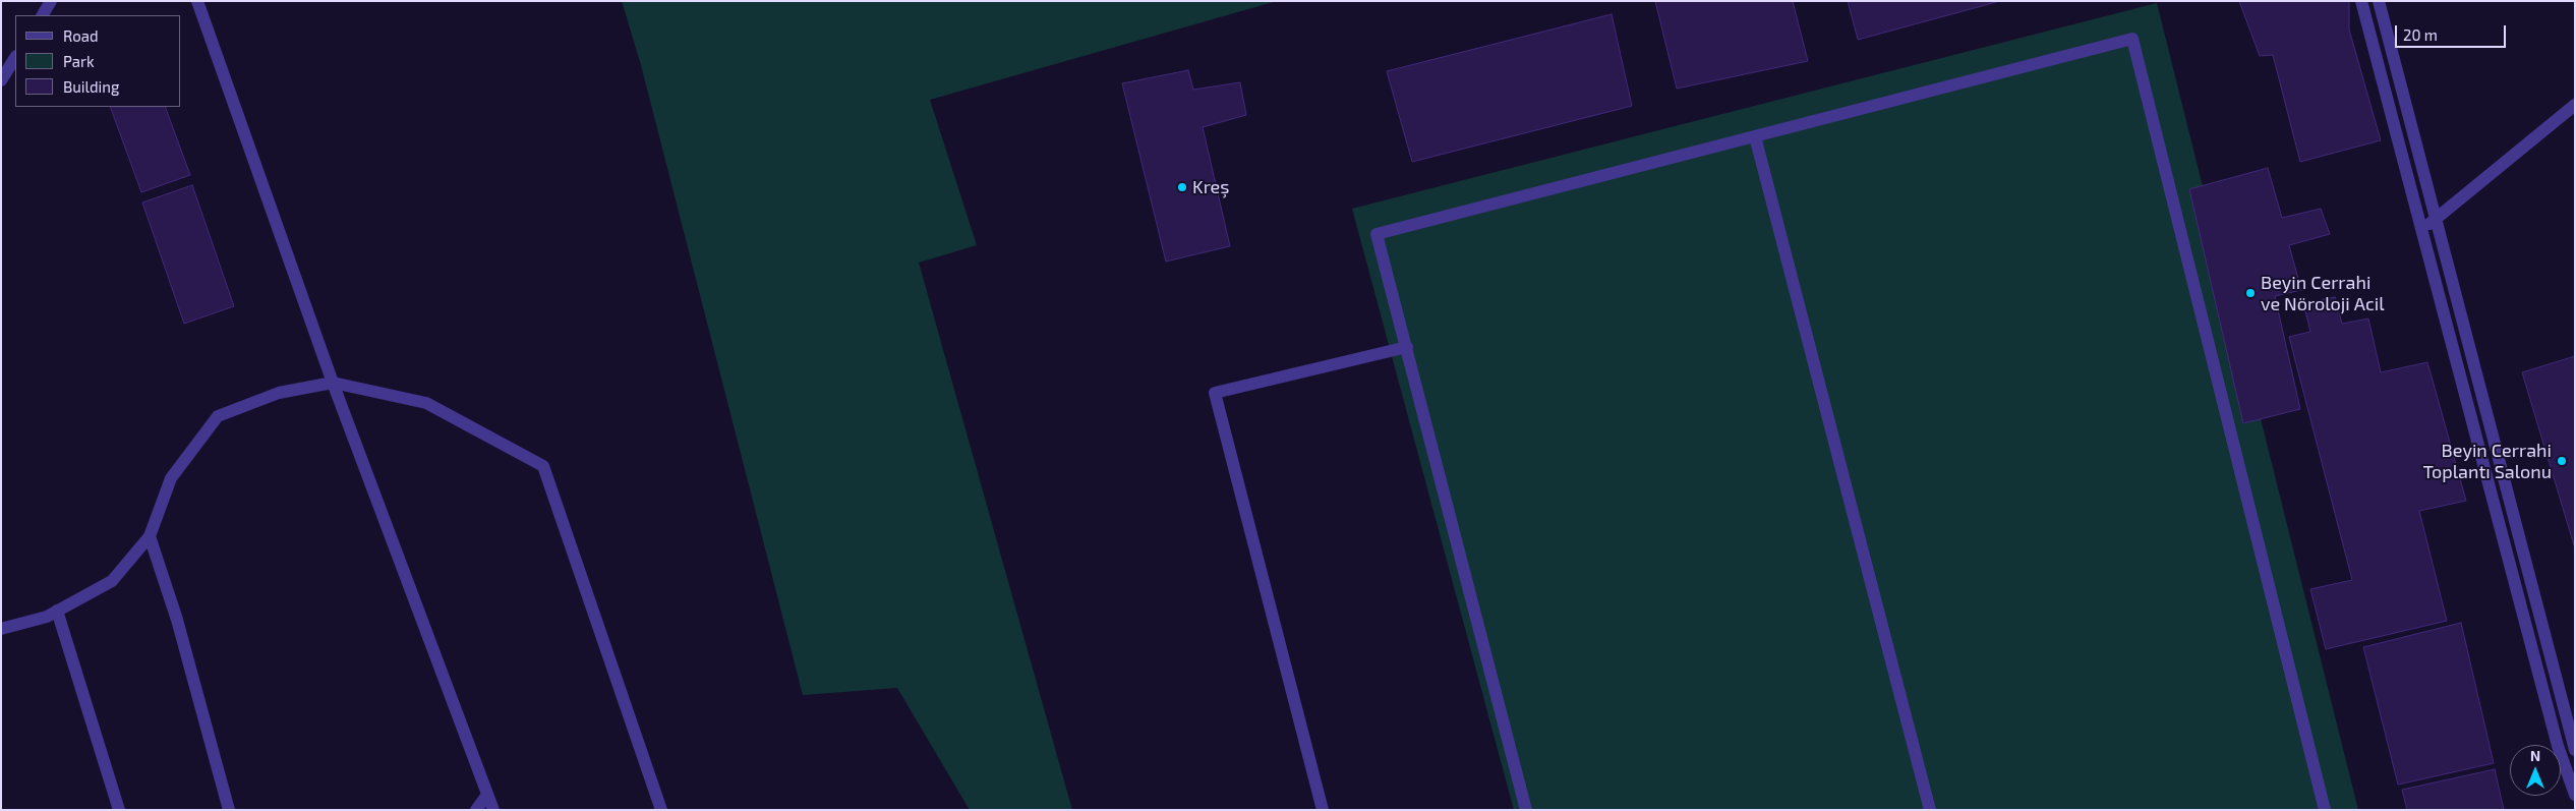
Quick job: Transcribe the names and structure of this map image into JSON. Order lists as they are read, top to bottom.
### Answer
{
  "places": ["Kreş", "Beyin Cerrahi ve Nöroloji Acil", "Beyin Cerrahi Toplantı Salonu"],
  "legend": ["Road", "Park", "Building"],
  "scale_bar": "20 m",
  "north": "top"
}
